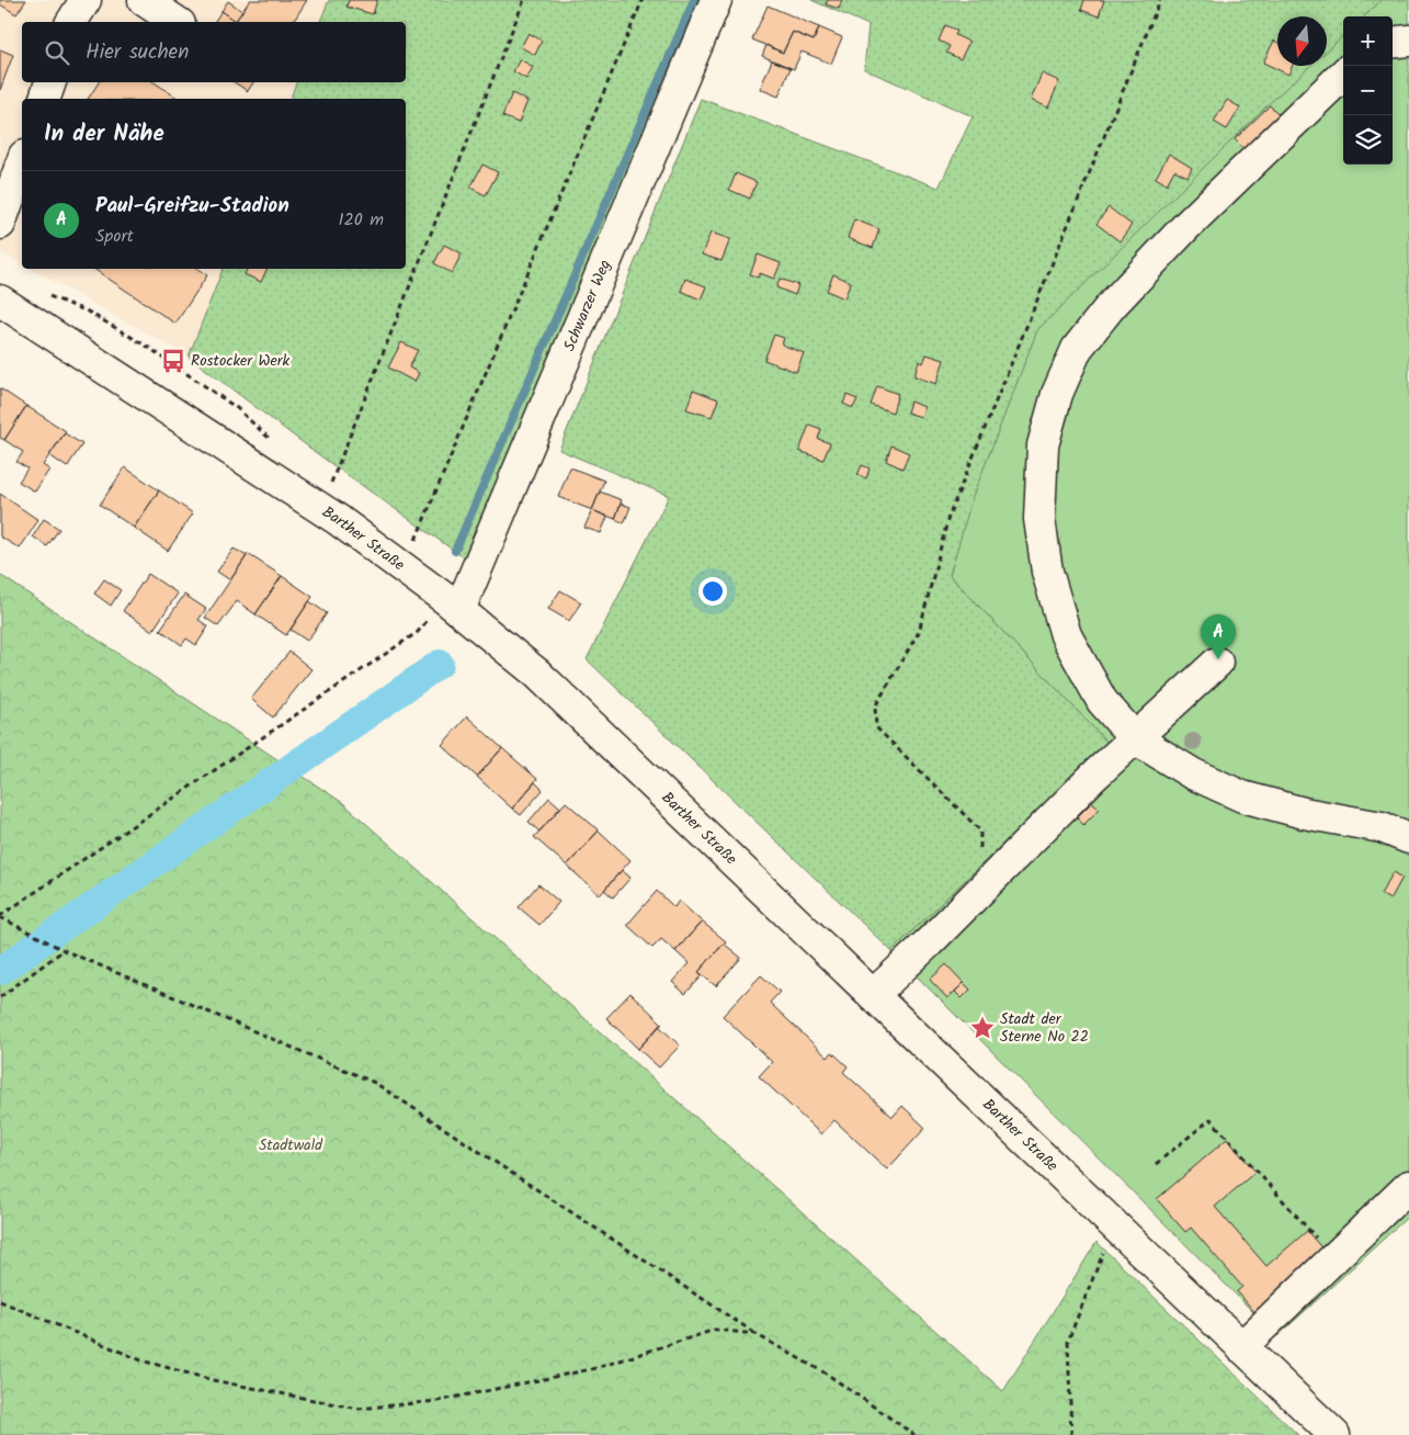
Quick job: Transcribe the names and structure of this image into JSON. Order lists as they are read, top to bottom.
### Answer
{
  "streets": {
    "street": ["Schwarzer Weg", "Barther Straße"]
  },
  "crossings": [
    ["Schwarzer Weg", "Barther Straße"]
  ],
  "parks": ["Stadtwald"],
  "places": {
    "bus stop": ["Rostocker Werk"],
    "place": ["Stadt der Sterne No 22"]
  },
  "north": "bottom",
  "page": {
    "map_buttons": ["+", "−"],
    "search": "Hier suchen",
    "heading": "In der Nähe",
    "list": [
      {
        "mark": "A",
        "name": "Paul-Greifzu-Stadion",
        "note": "Sport",
        "value": "120 m"
      }
    ],
    "pins": "A"
  }
}
